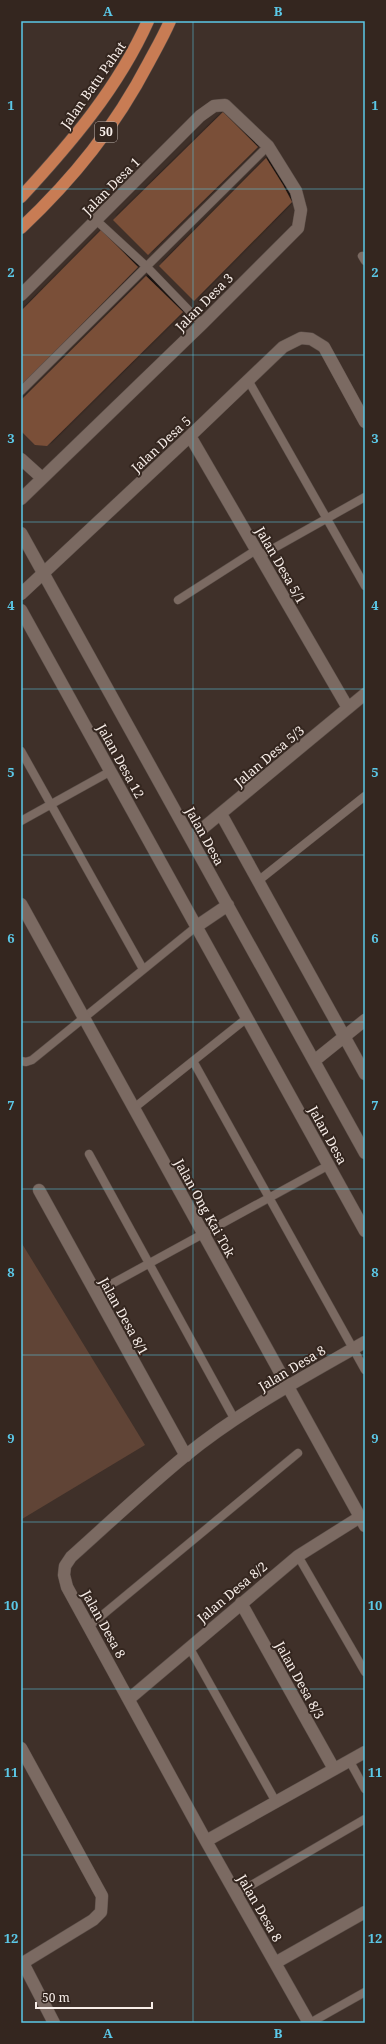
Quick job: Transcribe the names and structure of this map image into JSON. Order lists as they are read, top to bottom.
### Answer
{
  "streets": {
    "highway": ["Jalan Batu Pahat", "50"],
    "street": [
      "Jalan Desa 1",
      "Jalan Desa 3",
      "Jalan Desa 5",
      "Jalan Desa 5/1",
      "Jalan Desa 5/3",
      "Jalan Desa 12",
      "Jalan Desa",
      "Jalan Ong Kai Tok",
      "Jalan Desa 8/1",
      "Jalan Desa 8",
      "Jalan Desa 8/2",
      "Jalan Desa 8/3"
    ]
  },
  "crossings": [
    ["Jalan Desa 1", "Jalan Desa 3"],
    ["Jalan Desa 5", "Jalan Desa 5/1"],
    ["Jalan Desa 5", "Jalan Desa"],
    ["Jalan Desa 5/1", "Jalan Desa 5/3"],
    ["Jalan Desa 5/3", "Jalan Desa"],
    ["Jalan Desa 12", "Jalan Desa"],
    ["Jalan Ong Kai Tok", "Jalan Desa 8"],
    ["Jalan Ong Kai Tok", "Jalan Desa 8/2"],
    ["Jalan Desa 8/1", "Jalan Desa 8"],
    ["Jalan Desa 8", "Jalan Desa 8/2"],
    ["Jalan Desa 8/2", "Jalan Desa 8/3"]
  ],
  "scale_bar": "50 m",
  "grid": {
    "columns": ["A", "B"],
    "rows": [
      "1",
      "2",
      "3",
      "4",
      "5",
      "6",
      "7",
      "8",
      "9",
      "10",
      "11",
      "12"
    ]
  }
}
